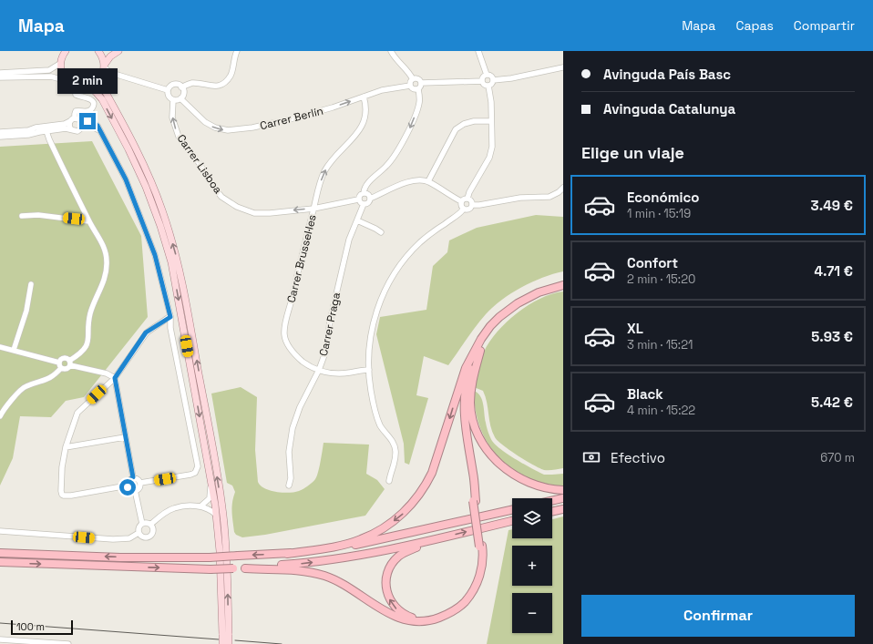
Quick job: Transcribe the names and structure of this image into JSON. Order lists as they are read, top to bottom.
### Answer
{
  "streets": {
    "street": [
      "Carrer Berlín",
      "Carrer Lisboa",
      "Carrer Brussel·les",
      "Carrer Praga"
    ]
  },
  "crossings": [
    ["Carrer Berlín", "Carrer Lisboa"],
    ["Carrer Berlín", "Carrer Brussel·les"],
    ["Carrer Lisboa", "Carrer Brussel·les"],
    ["Carrer Lisboa", "Carrer Praga"],
    ["Carrer Brussel·les", "Carrer Praga"]
  ],
  "one_way": ["Carrer Berlín", "Carrer Lisboa"],
  "scale_bar": "100 m",
  "page": {
    "header": "Mapa",
    "nav": ["Mapa", "Capas", "Compartir"],
    "banner": ["Avinguda País Basc", "Avinguda Catalunya"],
    "bubble": "2 min",
    "heading": "Elige un viaje",
    "list": [
      {
        "name": "Económico",
        "note": "1 min · 15:19",
        "value": "3.49 €"
      },
      {
        "name": "Confort",
        "note": "2 min · 15:20",
        "value": "4.71 €"
      },
      {
        "name": "XL",
        "note": "3 min · 15:21",
        "value": "5.93 €"
      },
      {
        "name": "Black",
        "note": "4 min · 15:22",
        "value": "5.42 €"
      }
    ],
    "pay": ["Efectivo", "670 m"],
    "map_buttons": ["+", "−"],
    "buttons": "Confirmar",
    "scale": "100 m"
  }
}
